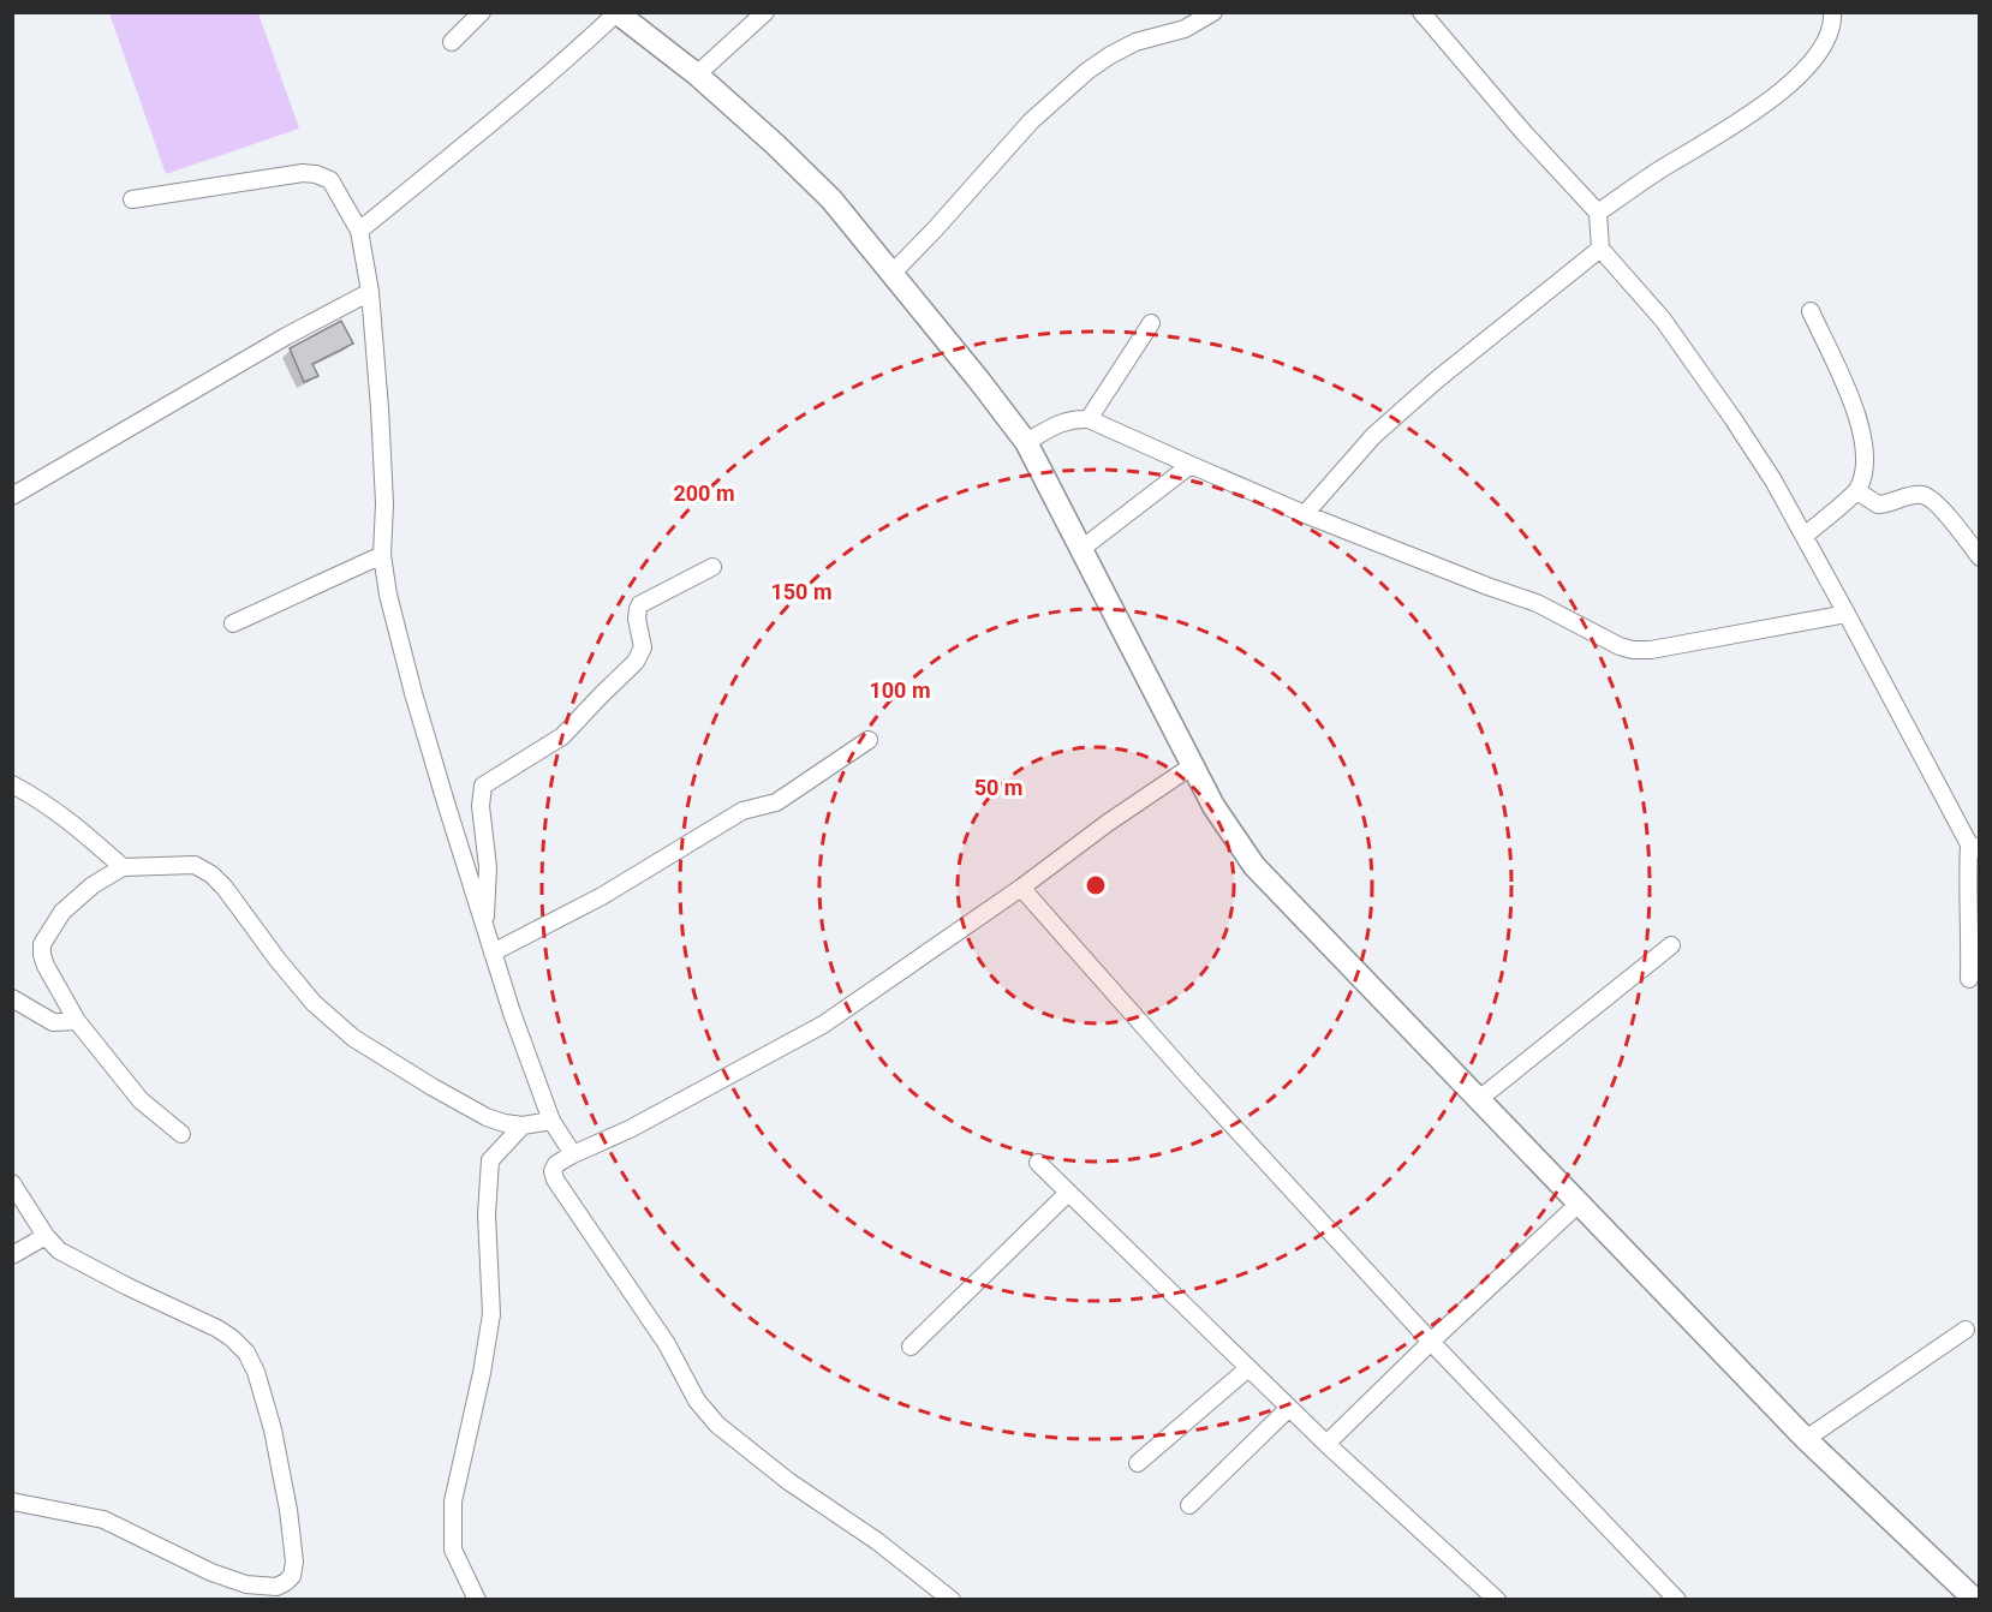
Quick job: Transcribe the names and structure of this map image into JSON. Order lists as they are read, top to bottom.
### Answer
{
  "rings": [
    "200 m",
    "150 m",
    "100 m",
    "50 m"
  ]
}
